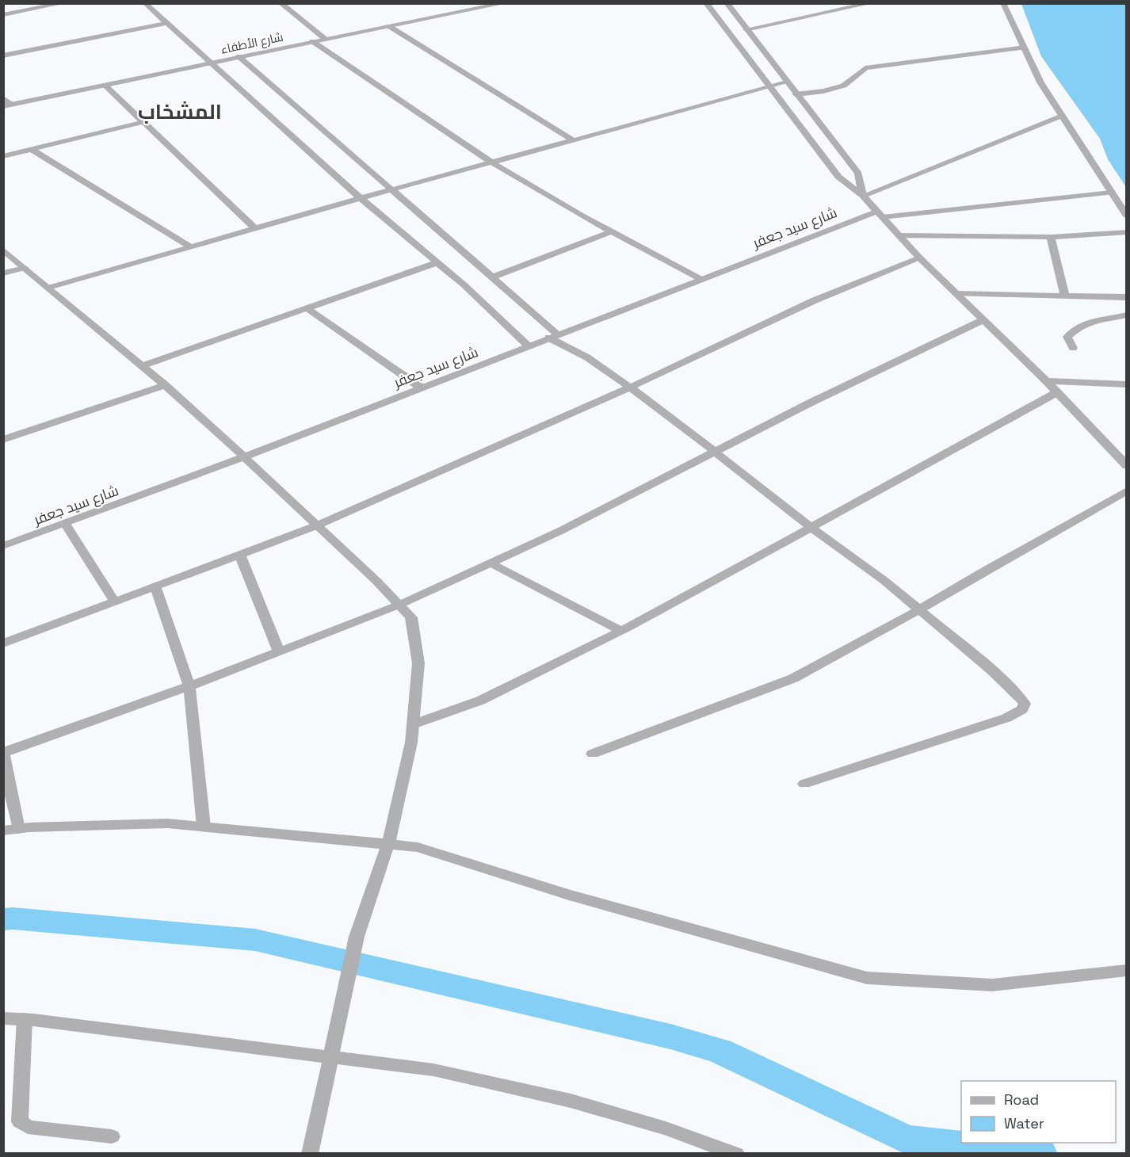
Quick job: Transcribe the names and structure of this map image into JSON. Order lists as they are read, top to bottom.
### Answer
{
  "streets": {
    "street": ["شارع الأطفاء", "شارع سيد جعفر"]
  },
  "districts": ["المشخاب"],
  "legend": ["Road", "Water"]
}
